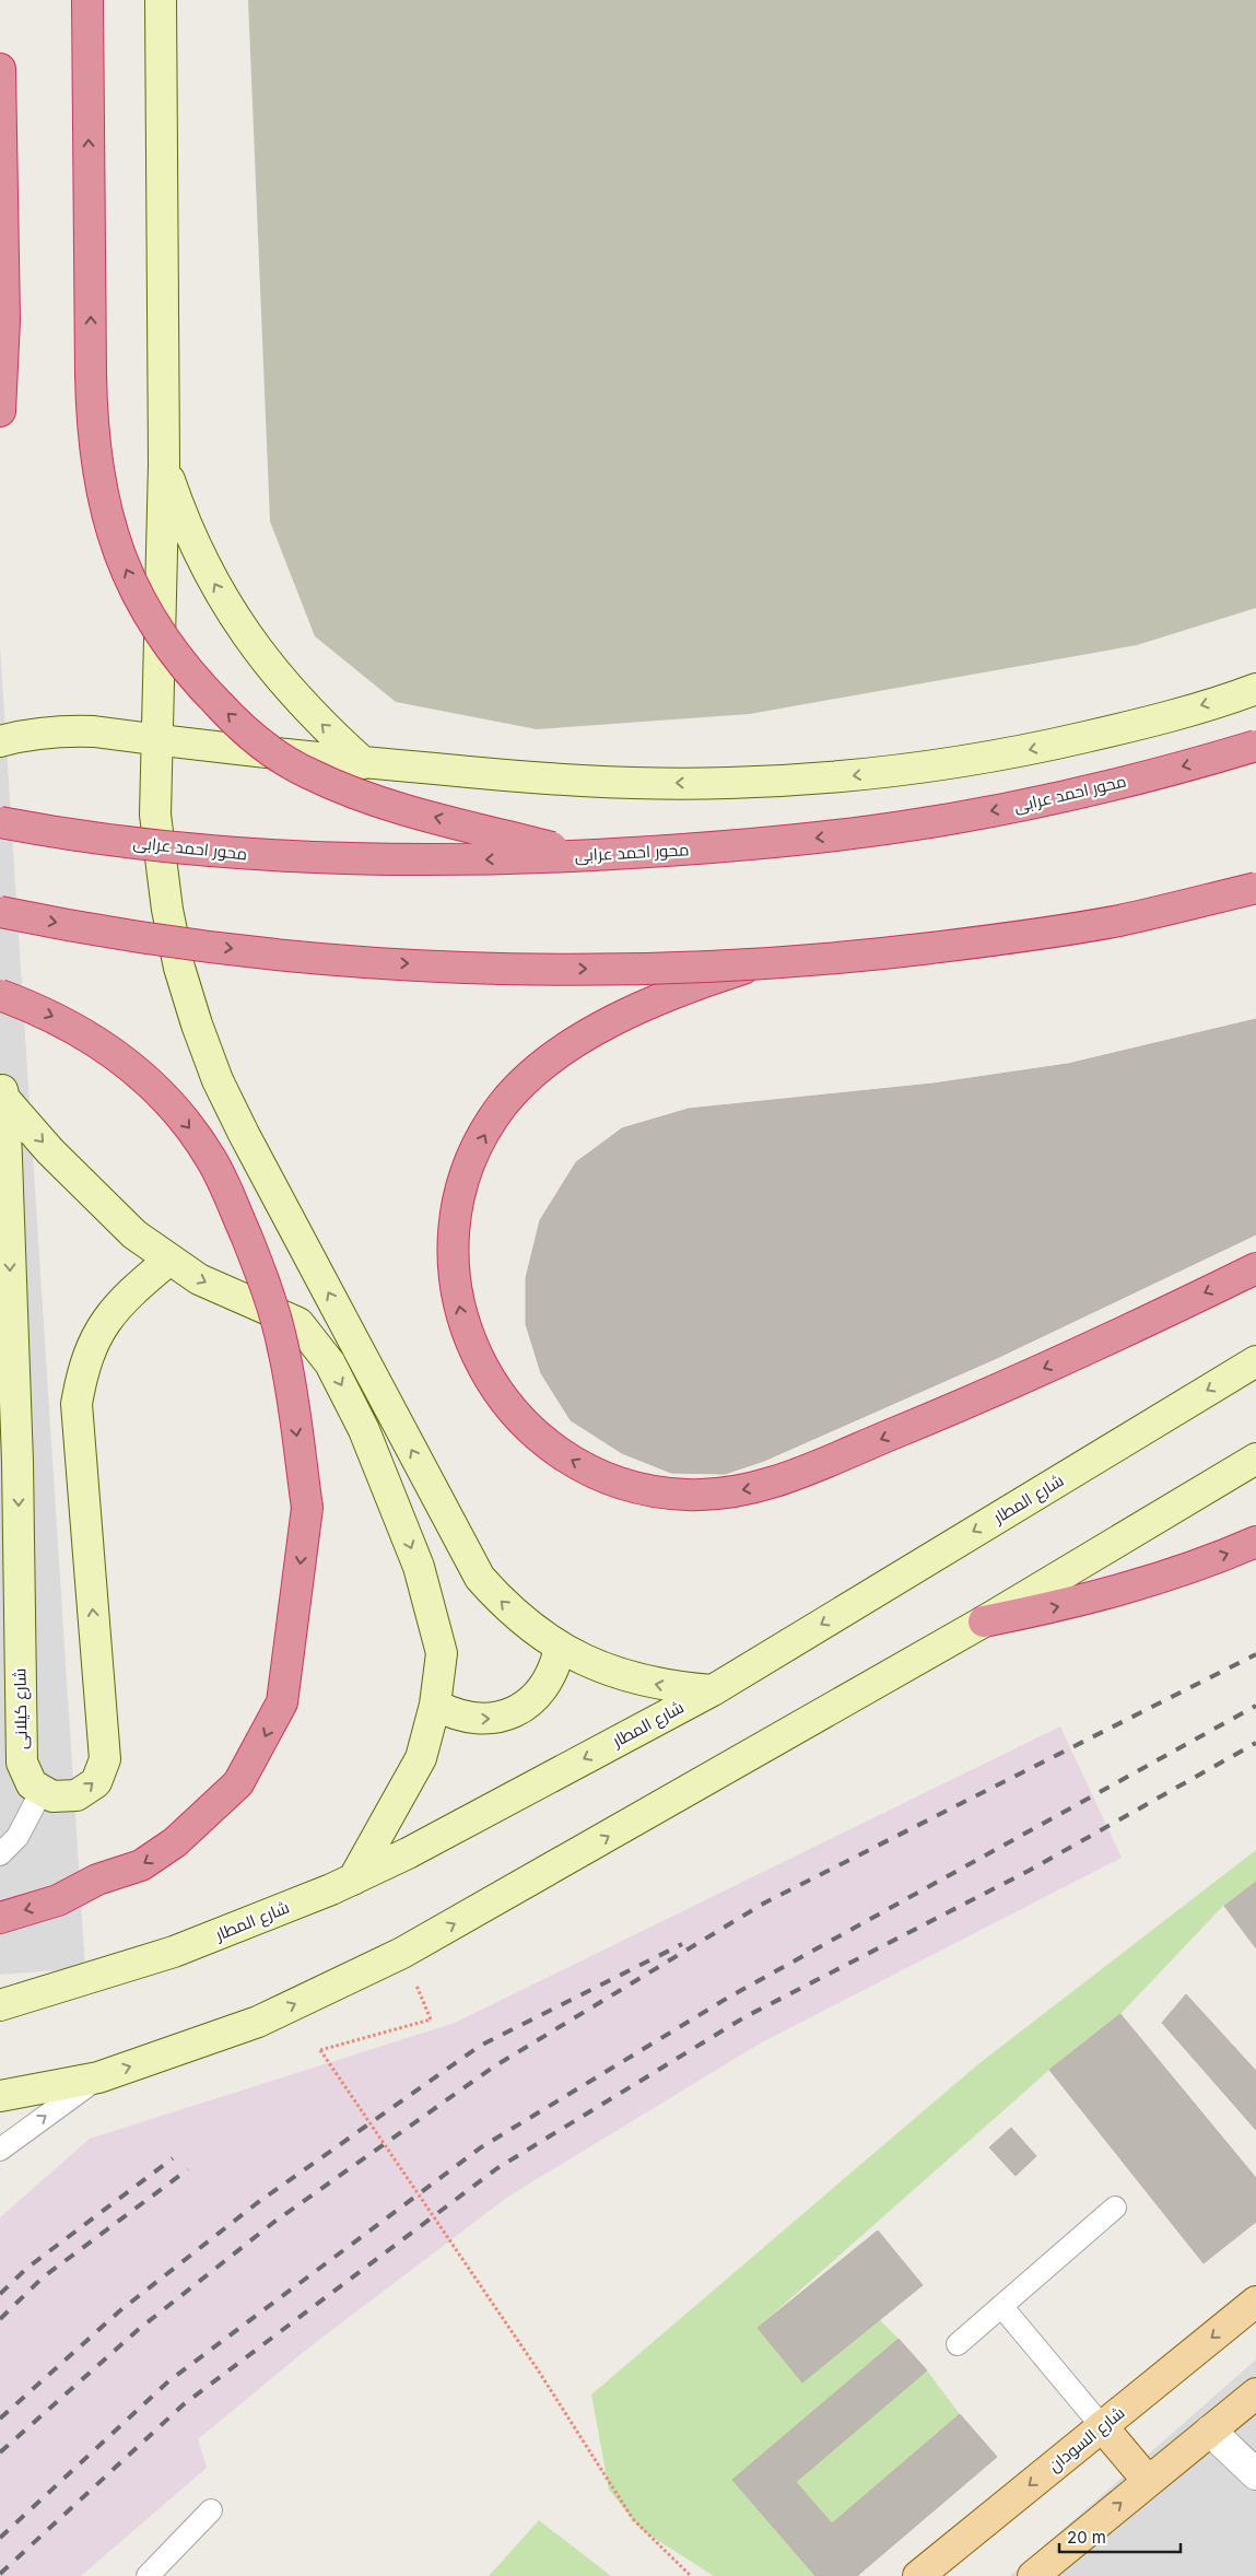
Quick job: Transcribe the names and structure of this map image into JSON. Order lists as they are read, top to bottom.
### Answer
{
  "streets": {
    "highway": ["محور احمد عرابى"],
    "main road": ["شارع السودان"],
    "street": ["شارع المطار", "شارع كيلانى"]
  },
  "one_way": ["شارع كيلانى"],
  "scale_bar": "20 m"
}
